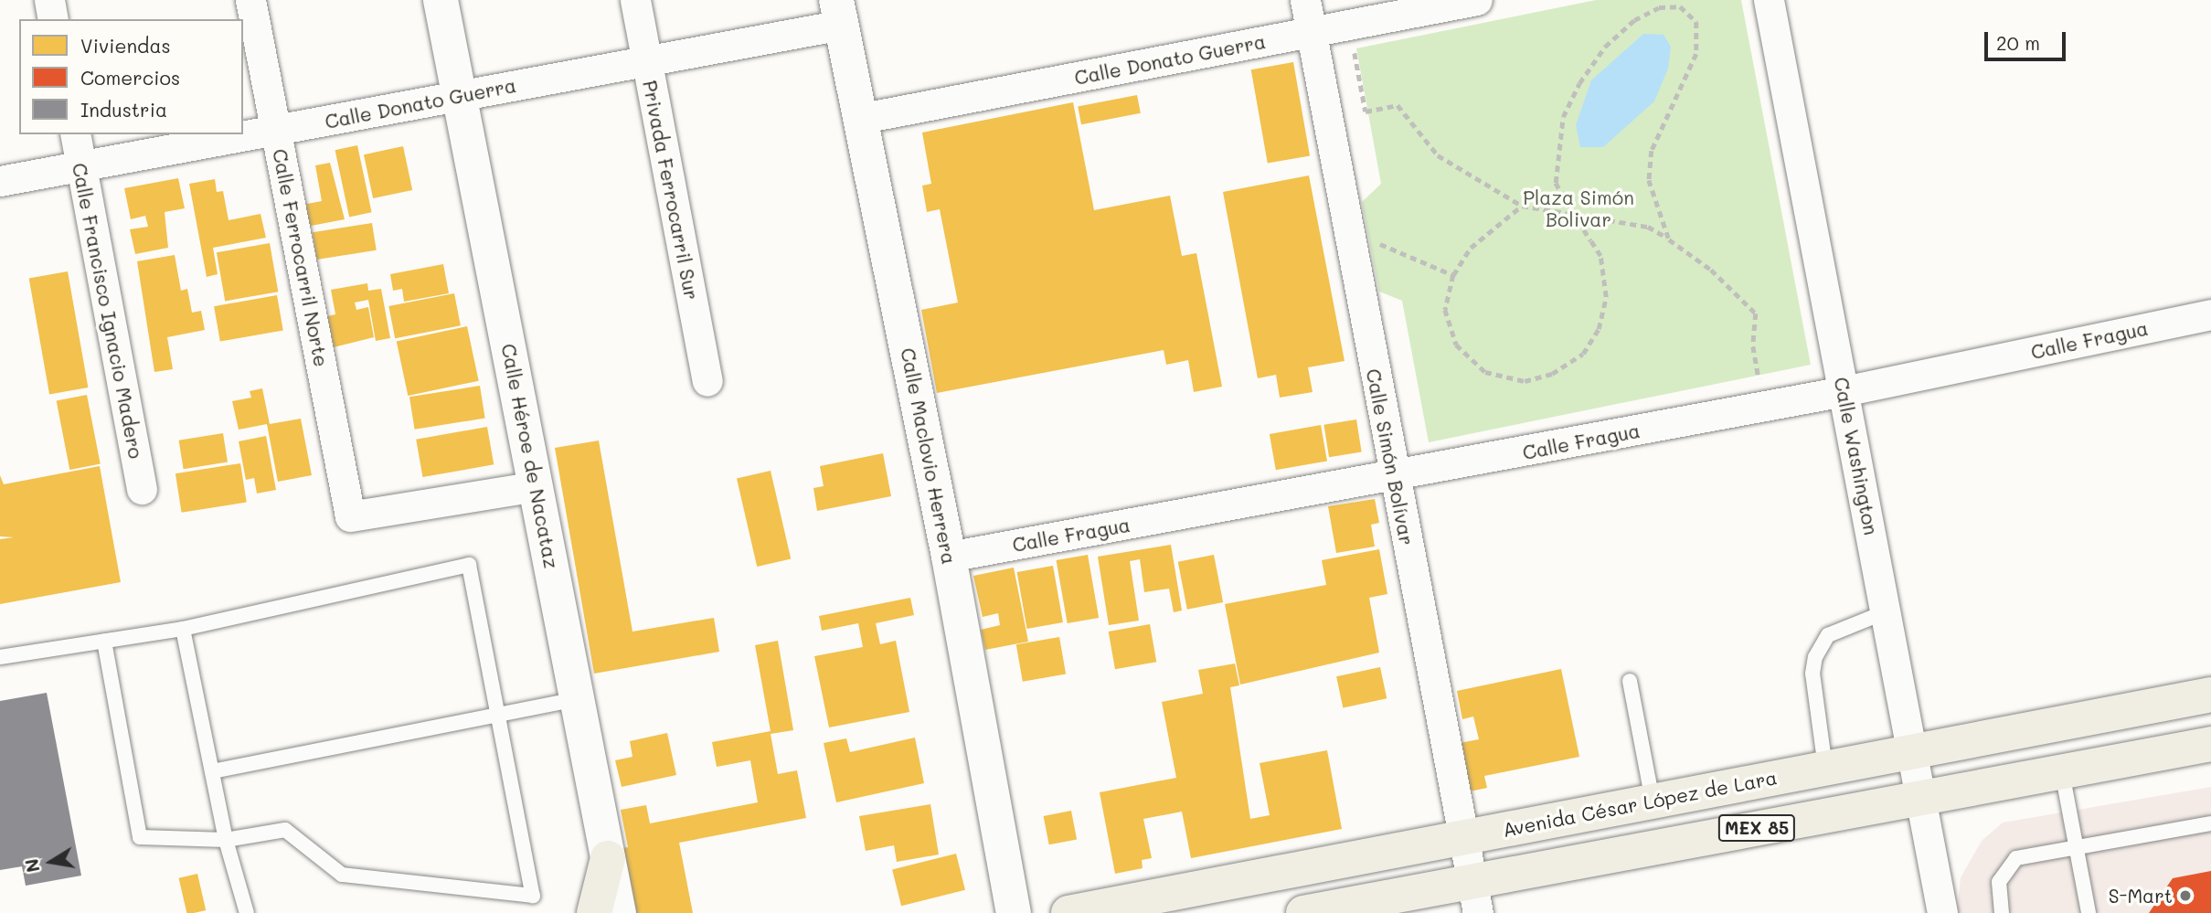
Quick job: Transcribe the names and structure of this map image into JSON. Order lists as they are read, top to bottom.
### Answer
{
  "streets": {
    "main road": ["Avenida César López de Lara", "MEX 85"],
    "street": [
      "Calle Donato Guerra",
      "Privada Ferrocarril Sur",
      "Calle Ferrocarril Norte",
      "Calle Francisco Ignacio Madero",
      "Calle Fragua",
      "Calle Héroe de Nacataz",
      "Calle Maclovio Herrera",
      "Calle Washington",
      "Calle Simón Bolívar"
    ]
  },
  "crossings": [
    ["Calle Donato Guerra", "Privada Ferrocarril Sur"],
    ["Calle Donato Guerra", "Calle Ferrocarril Norte"],
    ["Calle Donato Guerra", "Calle Francisco Ignacio Madero"],
    ["Calle Donato Guerra", "Calle Héroe de Nacataz"],
    ["Calle Donato Guerra", "Calle Maclovio Herrera"],
    ["Calle Donato Guerra", "Calle Simón Bolívar"],
    ["Calle Ferrocarril Norte", "Calle Héroe de Nacataz"],
    ["Calle Fragua", "Calle Maclovio Herrera"],
    ["Calle Fragua", "Calle Washington"],
    ["Calle Fragua", "Calle Simón Bolívar"],
    ["Calle Washington", "Avenida César López de Lara"],
    ["Calle Washington", "MEX 85"],
    ["Calle Simón Bolívar", "Avenida César López de Lara"],
    ["Calle Simón Bolívar", "MEX 85"]
  ],
  "parks": ["Plaza Simón Bolivar"],
  "places": ["S-Mart"],
  "legend": ["Viviendas", "Comercios", "Industria"],
  "scale_bar": "20 m",
  "north": "left"
}
